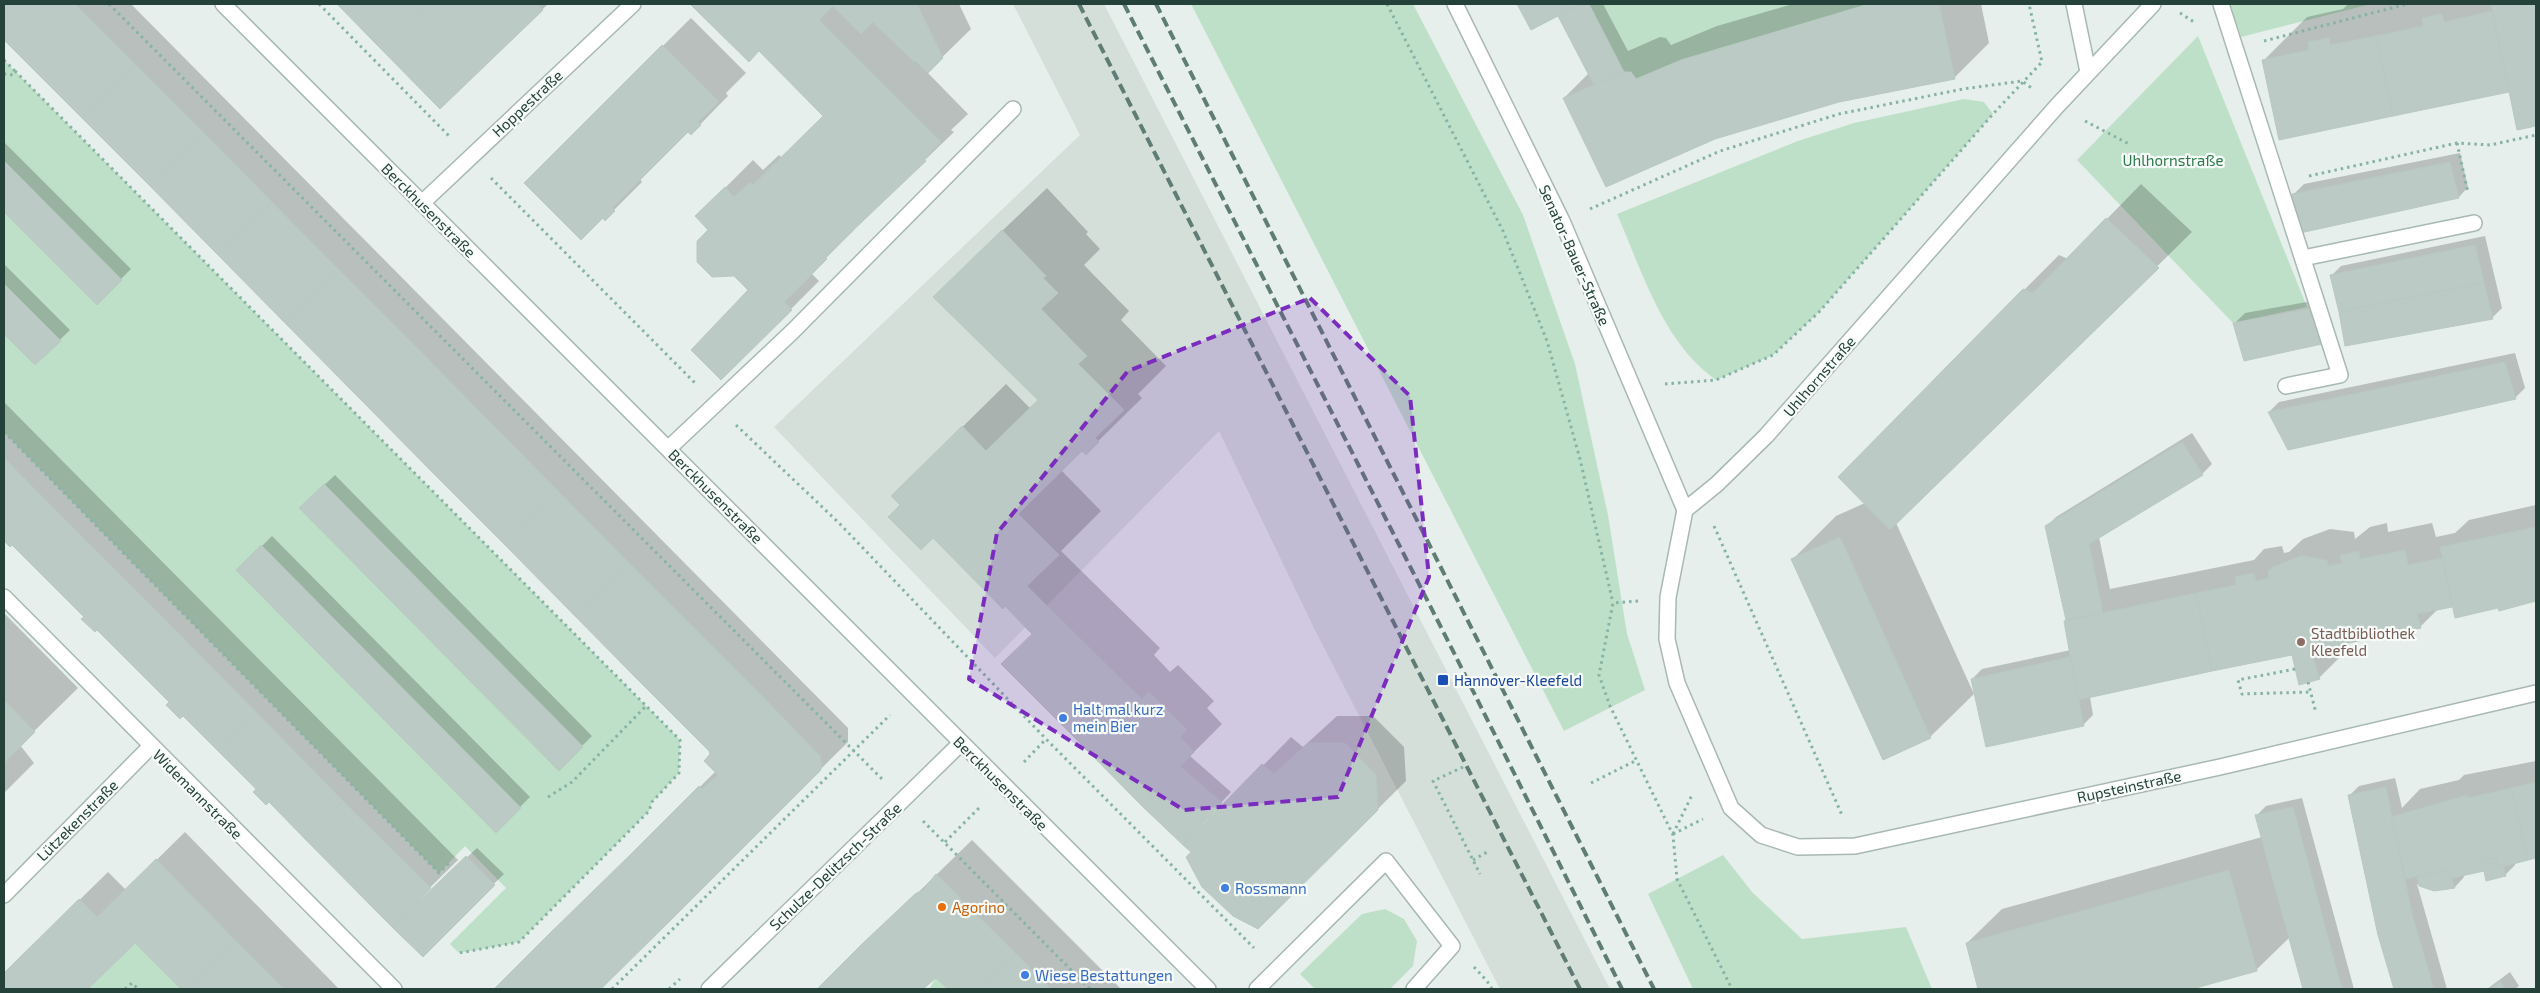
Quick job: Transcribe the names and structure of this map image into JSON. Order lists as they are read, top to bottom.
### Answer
{
  "streets": {
    "street": [
      "Hoppestraße",
      "Berckhusenstraße",
      "Senator-Bauer-Straße",
      "Uhlhornstraße",
      "Rupsteinstraße",
      "Widemannstraße",
      "Lützekenstraße",
      "Schulze-Delitzsch-Straße"
    ]
  },
  "crossings": [
    ["Hoppestraße", "Berckhusenstraße"],
    ["Berckhusenstraße", "Schulze-Delitzsch-Straße"],
    ["Senator-Bauer-Straße", "Uhlhornstraße"],
    ["Widemannstraße", "Lützekenstraße"]
  ],
  "parks": ["Uhlhornstraße"],
  "places": {
    "other": [
      "Stadtbibliothek Kleefeld",
      "Halt mal kurz mein Bier",
      "Rossmann",
      "Agorino",
      "Wiese Bestattungen"
    ],
    "transit": ["Hannover-Kleefeld"]
  }
}
